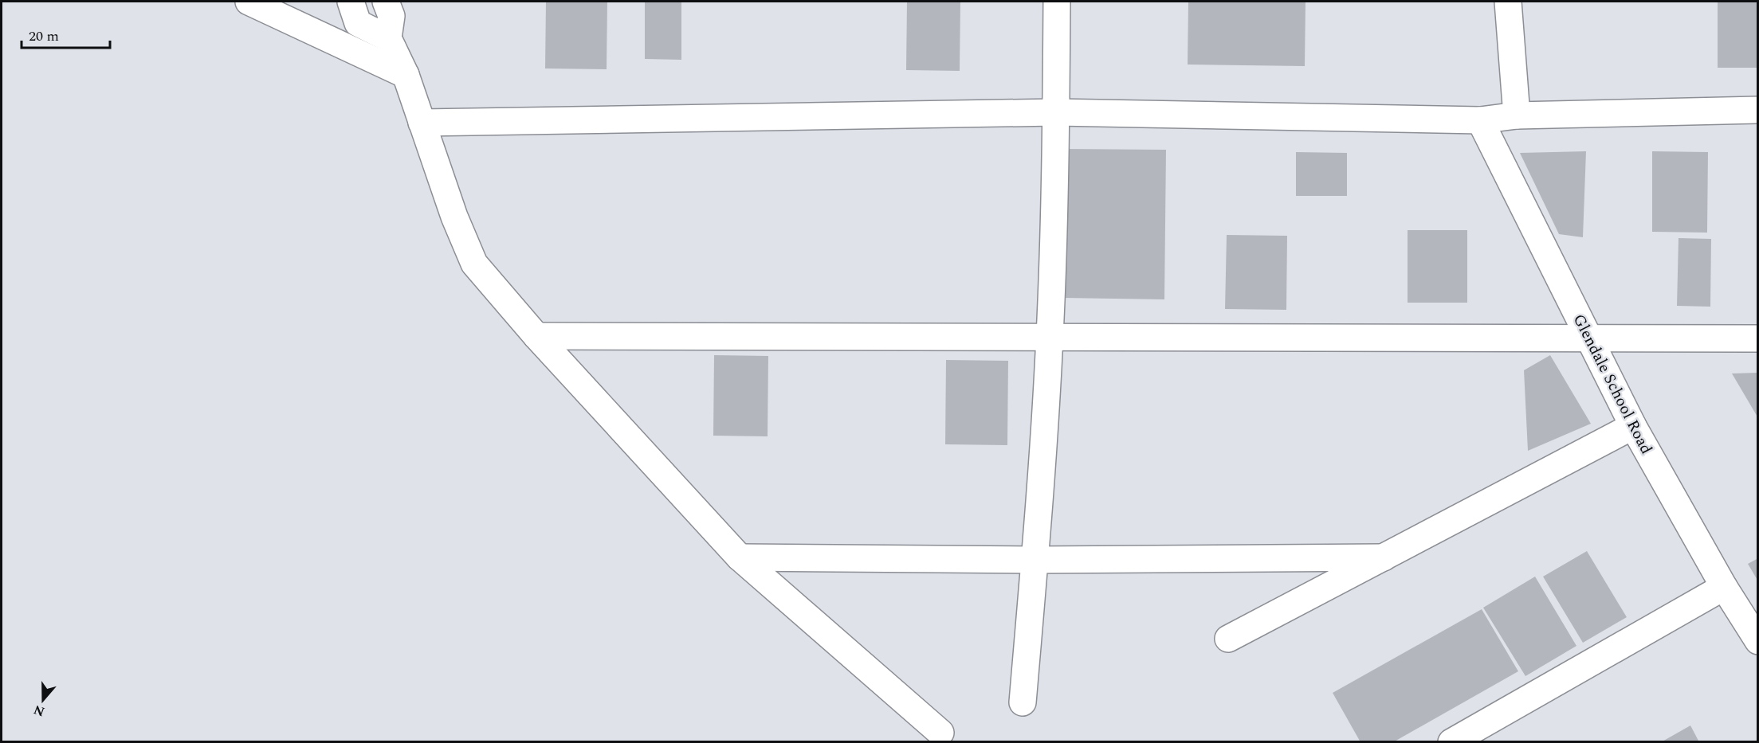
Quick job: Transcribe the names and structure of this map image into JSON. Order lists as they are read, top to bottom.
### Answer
{
  "streets": {
    "street": ["Glendale School Road"]
  },
  "scale_bar": "20 m",
  "north": "bottom"
}
